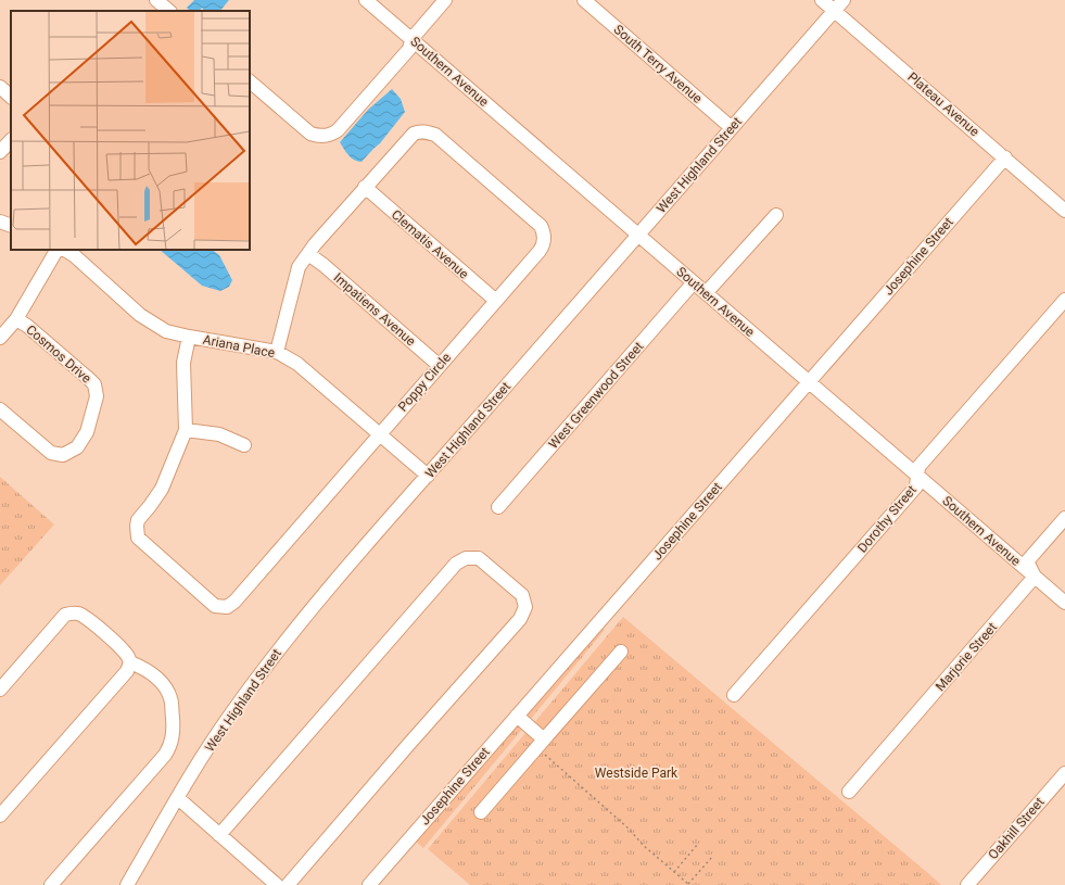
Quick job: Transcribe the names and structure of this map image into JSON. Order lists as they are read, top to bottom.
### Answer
{
  "streets": {
    "street": [
      "South Terry Avenue",
      "Southern Avenue",
      "Plateau Avenue",
      "West Highland Street",
      "Clematis Avenue",
      "Josephine Street",
      "Impatiens Avenue",
      "Ariana Place",
      "Cosmos Drive",
      "Poppy Circle",
      "West Greenwood Street",
      "Dorothy Street",
      "Marjorie Street",
      "Oakhill Street"
    ]
  },
  "crossings": [
    ["South Terry Avenue", "West Highland Street"],
    ["Southern Avenue", "West Highland Street"],
    ["Southern Avenue", "Josephine Street"],
    ["Southern Avenue", "West Greenwood Street"],
    ["Southern Avenue", "Dorothy Street"],
    ["Southern Avenue", "Marjorie Street"],
    ["Plateau Avenue", "West Highland Street"],
    ["Plateau Avenue", "Josephine Street"],
    ["West Highland Street", "Ariana Place"],
    ["Clematis Avenue", "Poppy Circle"],
    ["Impatiens Avenue", "Poppy Circle"],
    ["Ariana Place", "Poppy Circle"]
  ],
  "parks": ["Westside Park"]
}
